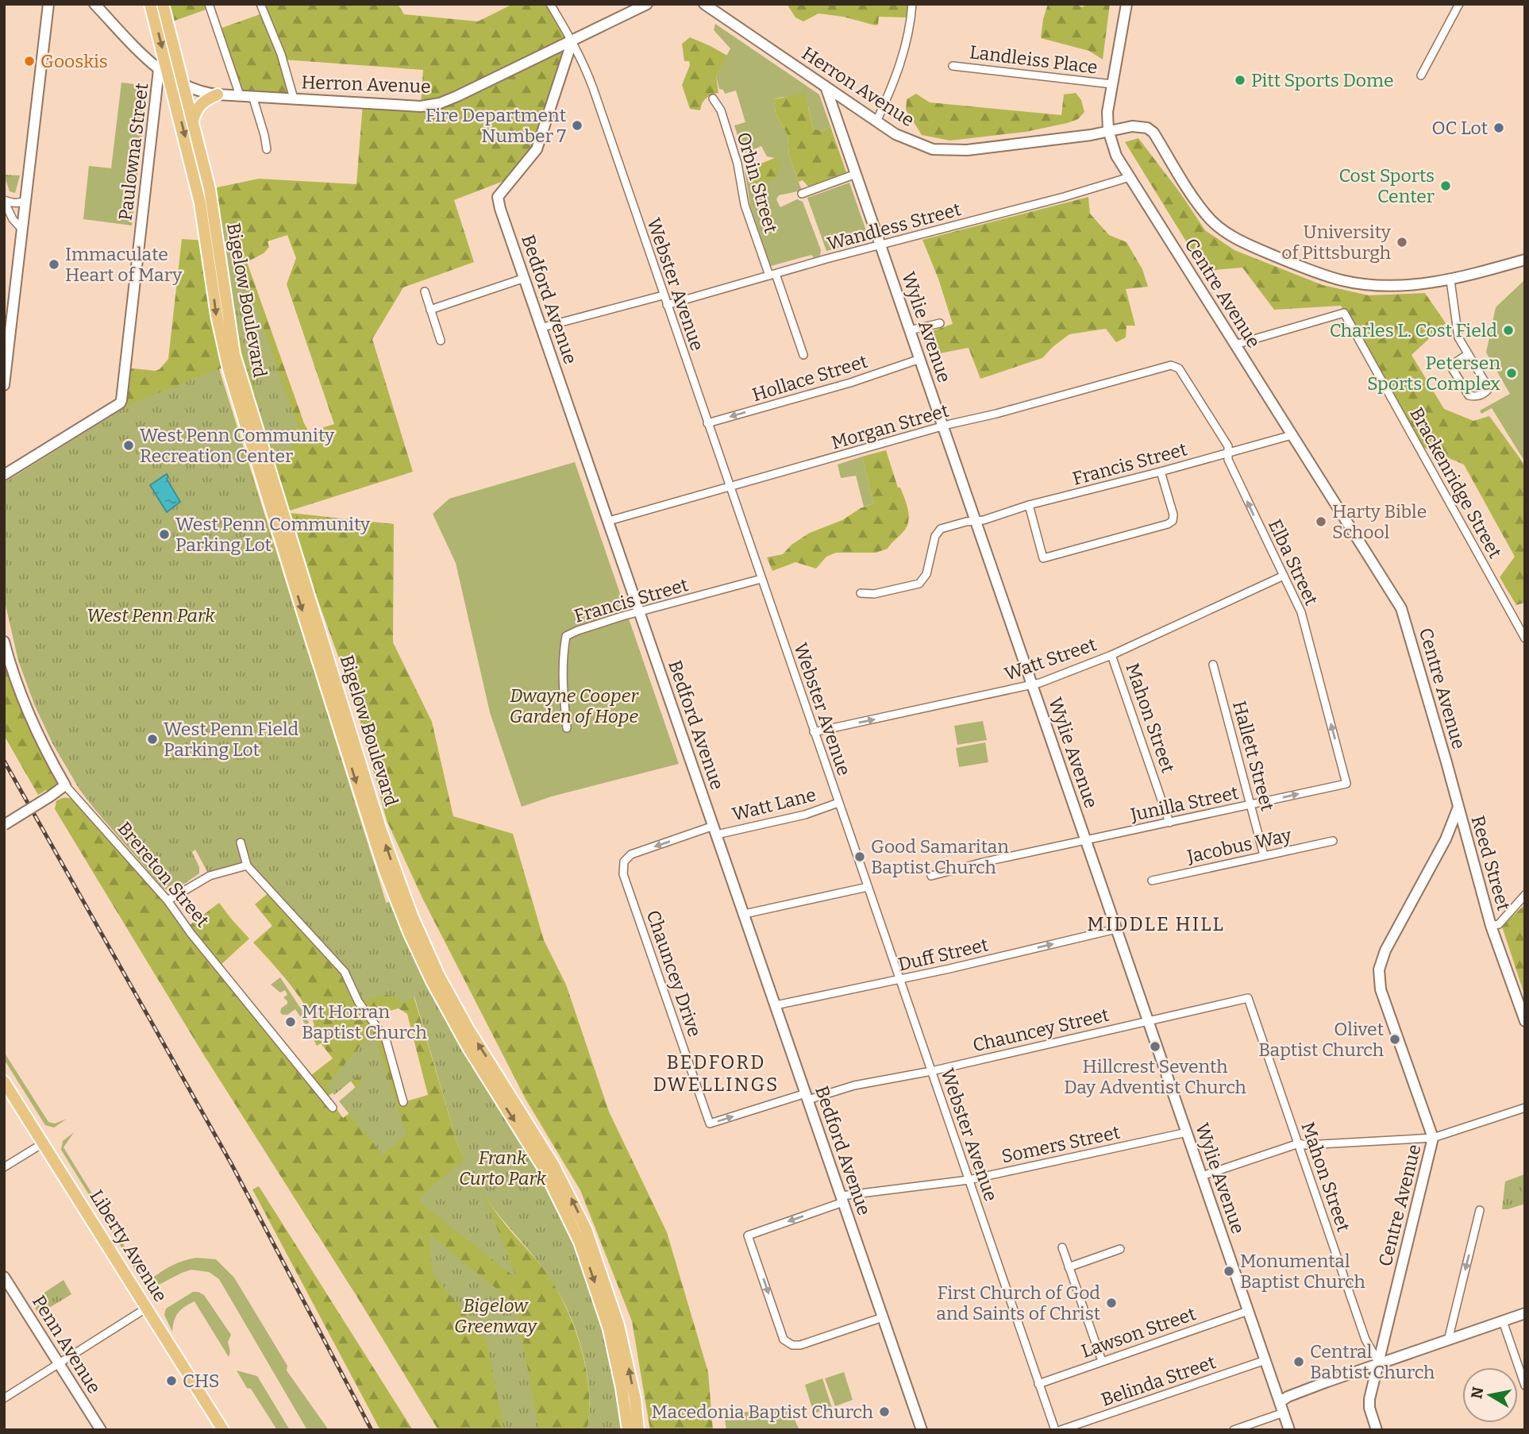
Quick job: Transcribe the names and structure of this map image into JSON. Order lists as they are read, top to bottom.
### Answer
{
  "streets": {
    "main road": ["Bigelow Boulevard", "Liberty Avenue"],
    "street": [
      "Landleiss Place",
      "Herron Avenue",
      "Paulowna Street",
      "Orbin Street",
      "Wandless Street",
      "Webster Avenue",
      "Centre Avenue",
      "Bedford Avenue",
      "Wylie Avenue",
      "Hollace Street",
      "Morgan Street",
      "Francis Street",
      "Brackenridge Street",
      "Elba Street",
      "Watt Street",
      "Mahon Street",
      "Hallett Street",
      "Junilla Street",
      "Watt Lane",
      "Jacobus Way",
      "Reed Street",
      "Brereton Street",
      "Duff Street",
      "Chauncey Drive",
      "Chauncey Street",
      "Somers Street",
      "Lawson Street",
      "Penn Avenue",
      "Belinda Street"
    ]
  },
  "crossings": [
    ["Landleiss Place", "Centre Avenue"],
    ["Herron Avenue", "Paulowna Street"],
    ["Herron Avenue", "Webster Avenue"],
    ["Herron Avenue", "Centre Avenue"],
    ["Herron Avenue", "Bedford Avenue"],
    ["Herron Avenue", "Bigelow Boulevard"],
    ["Herron Avenue", "Wylie Avenue"],
    ["Orbin Street", "Wandless Street"],
    ["Wandless Street", "Webster Avenue"],
    ["Wandless Street", "Centre Avenue"],
    ["Wandless Street", "Wylie Avenue"],
    ["Webster Avenue", "Bedford Avenue"],
    ["Webster Avenue", "Hollace Street"],
    ["Webster Avenue", "Morgan Street"],
    ["Webster Avenue", "Francis Street"],
    ["Webster Avenue", "Watt Street"],
    ["Webster Avenue", "Watt Lane"],
    ["Webster Avenue", "Duff Street"],
    ["Webster Avenue", "Chauncey Street"],
    ["Webster Avenue", "Somers Street"],
    ["Webster Avenue", "Lawson Street"],
    ["Centre Avenue", "Francis Street"],
    ["Centre Avenue", "Brackenridge Street"],
    ["Centre Avenue", "Mahon Street"],
    ["Centre Avenue", "Reed Street"],
    ["Bedford Avenue", "Morgan Street"],
    ["Bedford Avenue", "Francis Street"],
    ["Bedford Avenue", "Watt Lane"],
    ["Bedford Avenue", "Duff Street"],
    ["Bedford Avenue", "Chauncey Drive"],
    ["Bedford Avenue", "Chauncey Street"],
    ["Bedford Avenue", "Somers Street"],
    ["Wylie Avenue", "Hollace Street"],
    ["Wylie Avenue", "Morgan Street"],
    ["Wylie Avenue", "Francis Street"],
    ["Wylie Avenue", "Watt Street"],
    ["Wylie Avenue", "Junilla Street"],
    ["Wylie Avenue", "Duff Street"],
    ["Wylie Avenue", "Chauncey Street"],
    ["Wylie Avenue", "Somers Street"],
    ["Wylie Avenue", "Lawson Street"],
    ["Wylie Avenue", "Belinda Street"],
    ["Morgan Street", "Elba Street"],
    ["Francis Street", "Elba Street"],
    ["Elba Street", "Watt Street"],
    ["Elba Street", "Junilla Street"],
    ["Watt Street", "Mahon Street"],
    ["Mahon Street", "Junilla Street"],
    ["Mahon Street", "Chauncey Street"],
    ["Hallett Street", "Junilla Street"],
    ["Hallett Street", "Jacobus Way"],
    ["Watt Lane", "Chauncey Drive"],
    ["Chauncey Drive", "Chauncey Street"]
  ],
  "one_way": [
    "Hollace Street",
    "Elba Street",
    "Watt Street",
    "Duff Street"
  ],
  "districts": ["MIDDLE HILL", "BEDFORD DWELLINGS"],
  "parks": [
    "West Penn Park",
    "Dwayne Cooper Garden of Hope",
    "Frank Curto Park",
    "Bigelow Greenway"
  ],
  "places": [
    "Gooskis",
    "Pitt Sports Dome",
    "Fire Department Number 7",
    "OC Lot",
    "Cost Sports Center",
    "University of Pittsburgh",
    "Immaculate Heart of Mary",
    "Charles L. Cost Field",
    "Petersen Sports Complex",
    "West Penn Community Recreation Center",
    "Harty Bible School",
    "West Penn Community Parking Lot",
    "West Penn Field Parking Lot",
    "Good Samaritan Baptist Church",
    "Mt Horran Baptist Church",
    "Olivet Baptist Church",
    "Hillcrest Seventh Day Adventist Church",
    "Monumental Baptist Church",
    "First Church of God and Saints of Christ",
    "Central Babtist Church",
    "CHS",
    "Macedonia Baptist Church"
  ],
  "north": "left"
}
